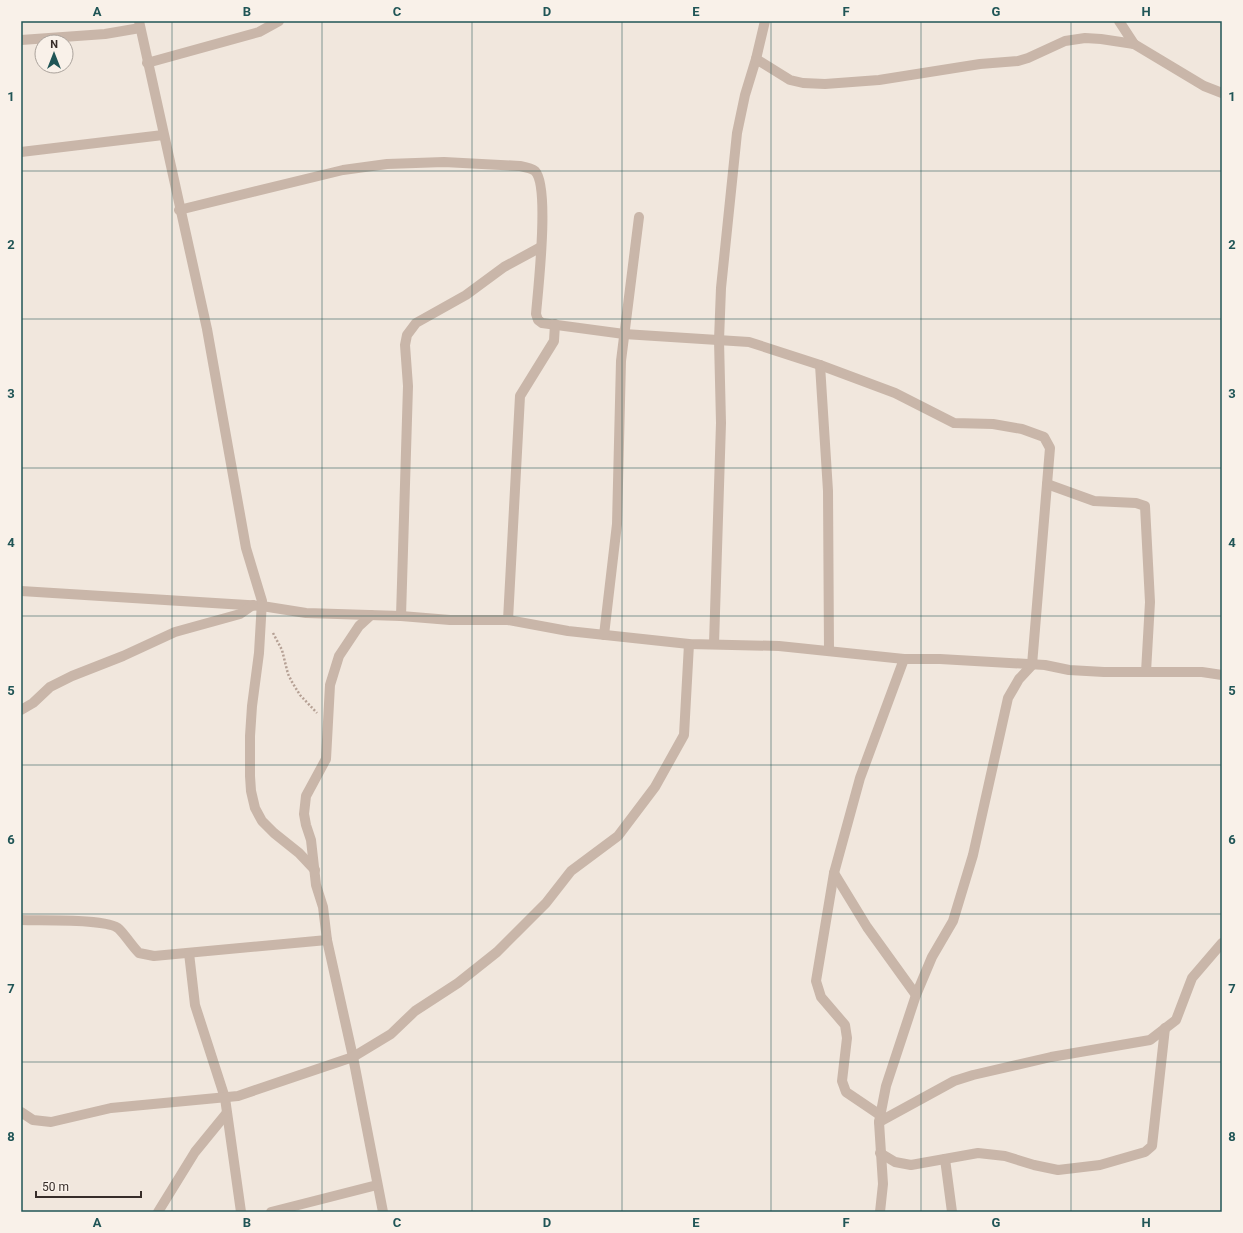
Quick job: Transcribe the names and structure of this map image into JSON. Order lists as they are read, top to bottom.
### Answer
{
  "scale_bar": "50 m",
  "north": "top",
  "grid": {
    "columns": [
      "A",
      "B",
      "C",
      "D",
      "E",
      "F",
      "G",
      "H"
    ],
    "rows": [
      "1",
      "2",
      "3",
      "4",
      "5",
      "6",
      "7",
      "8"
    ]
  }
}
